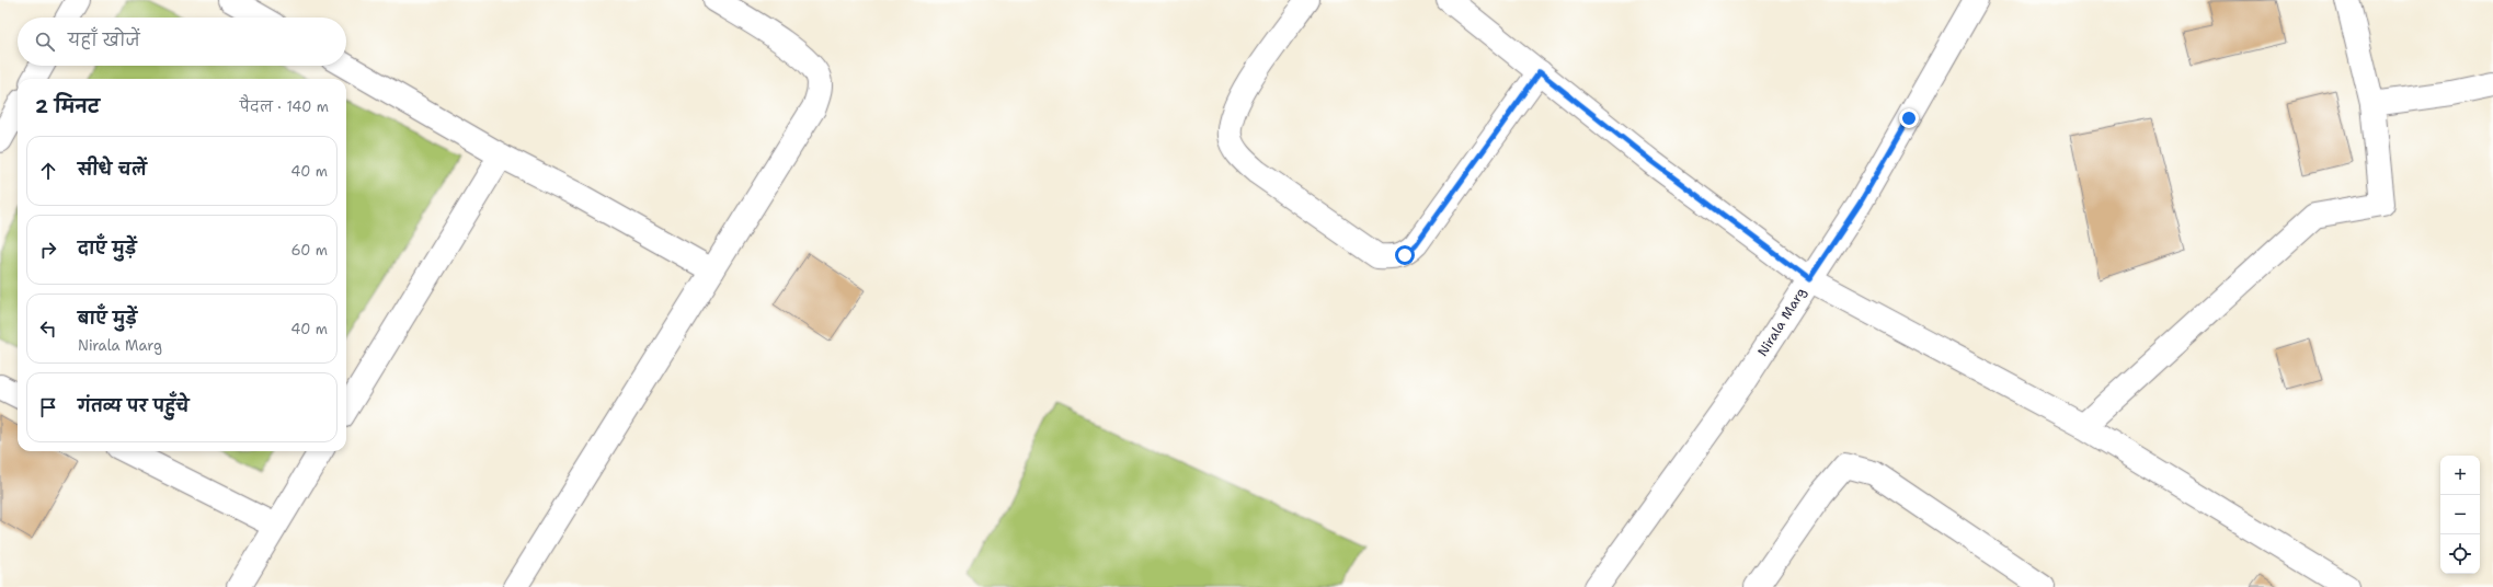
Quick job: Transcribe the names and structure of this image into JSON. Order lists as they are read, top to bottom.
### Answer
{
  "streets": {
    "street": ["Nirala Marg"]
  },
  "page": {
    "search": "यहाँ खोजें",
    "heading": ["2 मिनट", "पैदल · 140 m"],
    "list": [
      ["सीधे चलें", "40 m"],
      ["दाएँ मुड़ें", "60 m"],
      ["बाएँ मुड़ें", "Nirala Marg", "40 m"],
      "गंतव्य पर पहुँचे"
    ],
    "map_buttons": ["+", "−"]
  }
}
